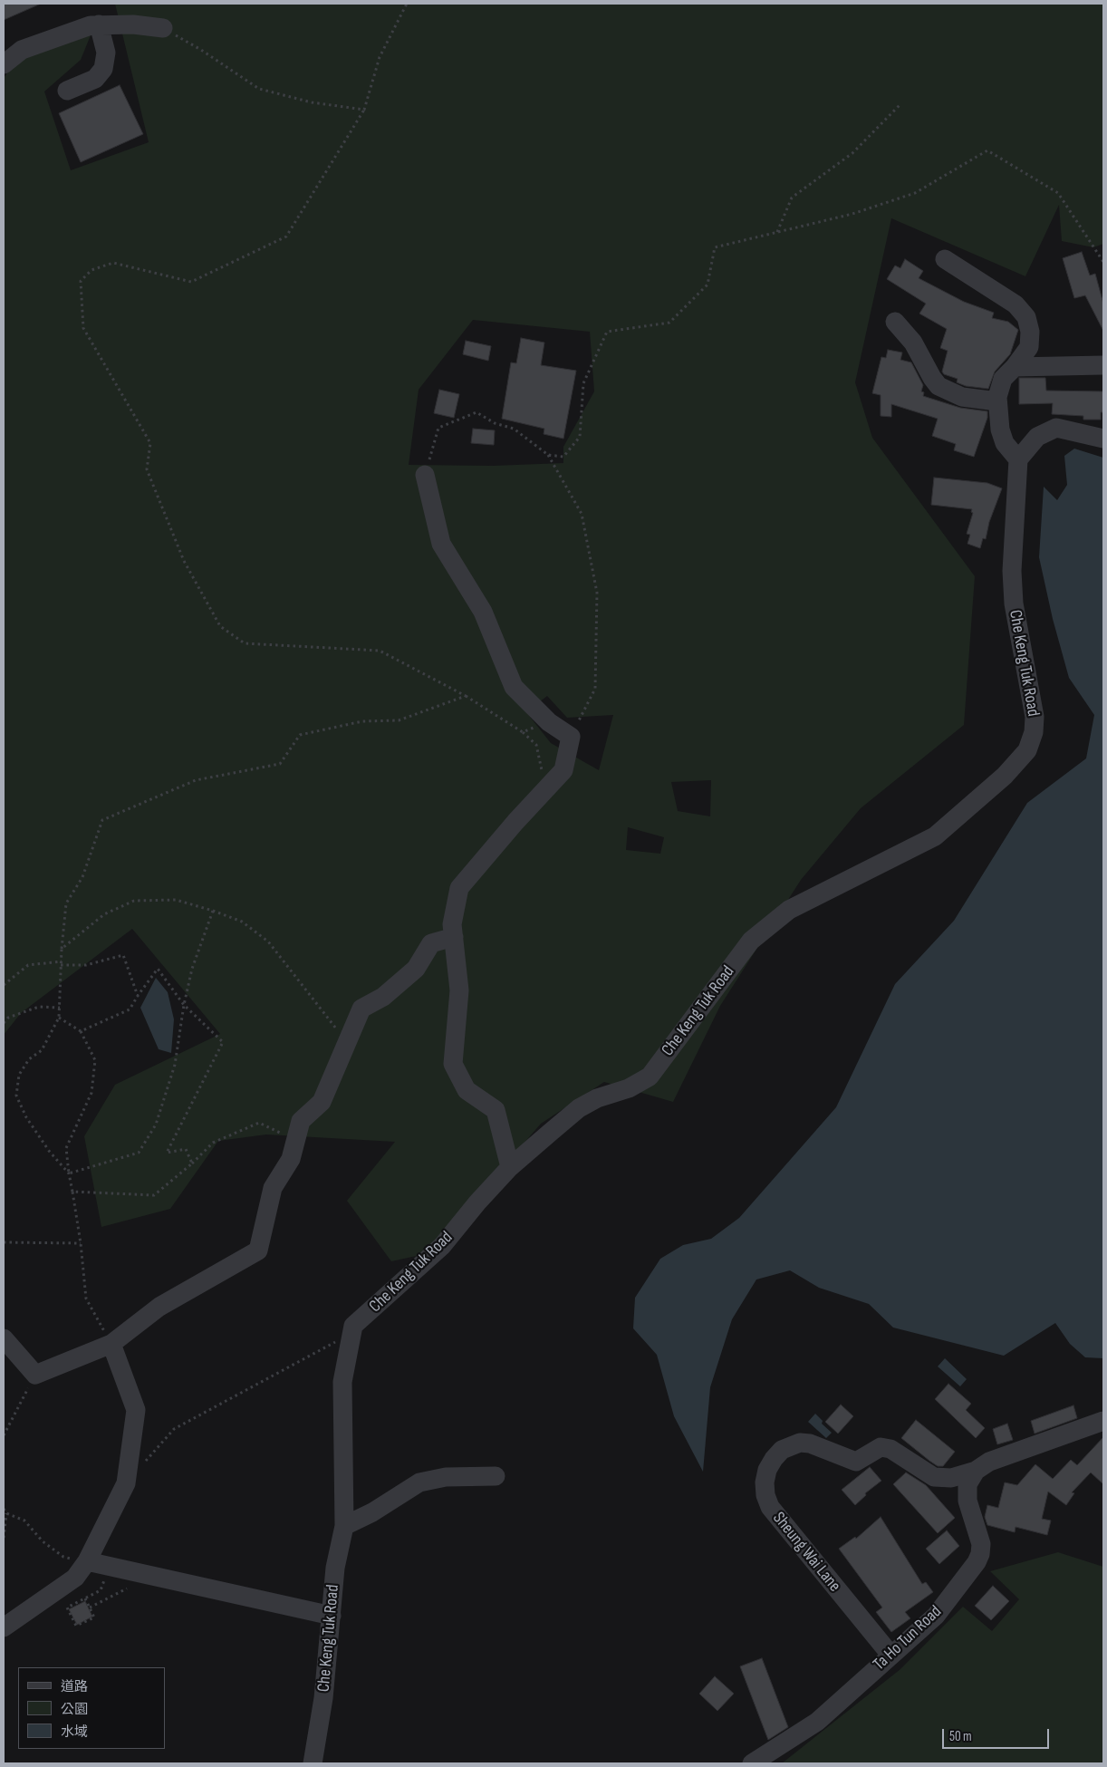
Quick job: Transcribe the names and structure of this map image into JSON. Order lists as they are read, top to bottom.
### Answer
{
  "streets": {
    "street": ["Che Keng Tuk Road", "Sheung Wai Lane", "Ta Ho Tun Road"]
  },
  "crossings": [
    ["Sheung Wai Lane", "Ta Ho Tun Road"]
  ],
  "legend": ["道路", "公園", "水域"],
  "scale_bar": "50 m"
}
